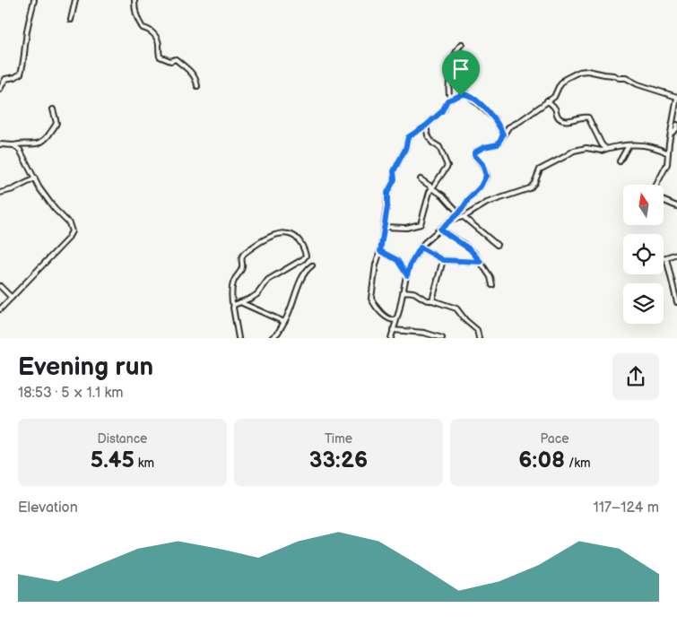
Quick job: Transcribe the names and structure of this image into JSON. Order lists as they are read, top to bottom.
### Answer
{
  "north": "top",
  "page": {
    "heading": ["Evening run", "18:53 · 5 × 1.1 km"],
    "stats": [
      ["Distance", "5.45 km"],
      ["Time", "33:26"],
      ["Pace", "6:08 /km"]
    ],
    "chart": ["Elevation", "117–124 m"]
  }
}
